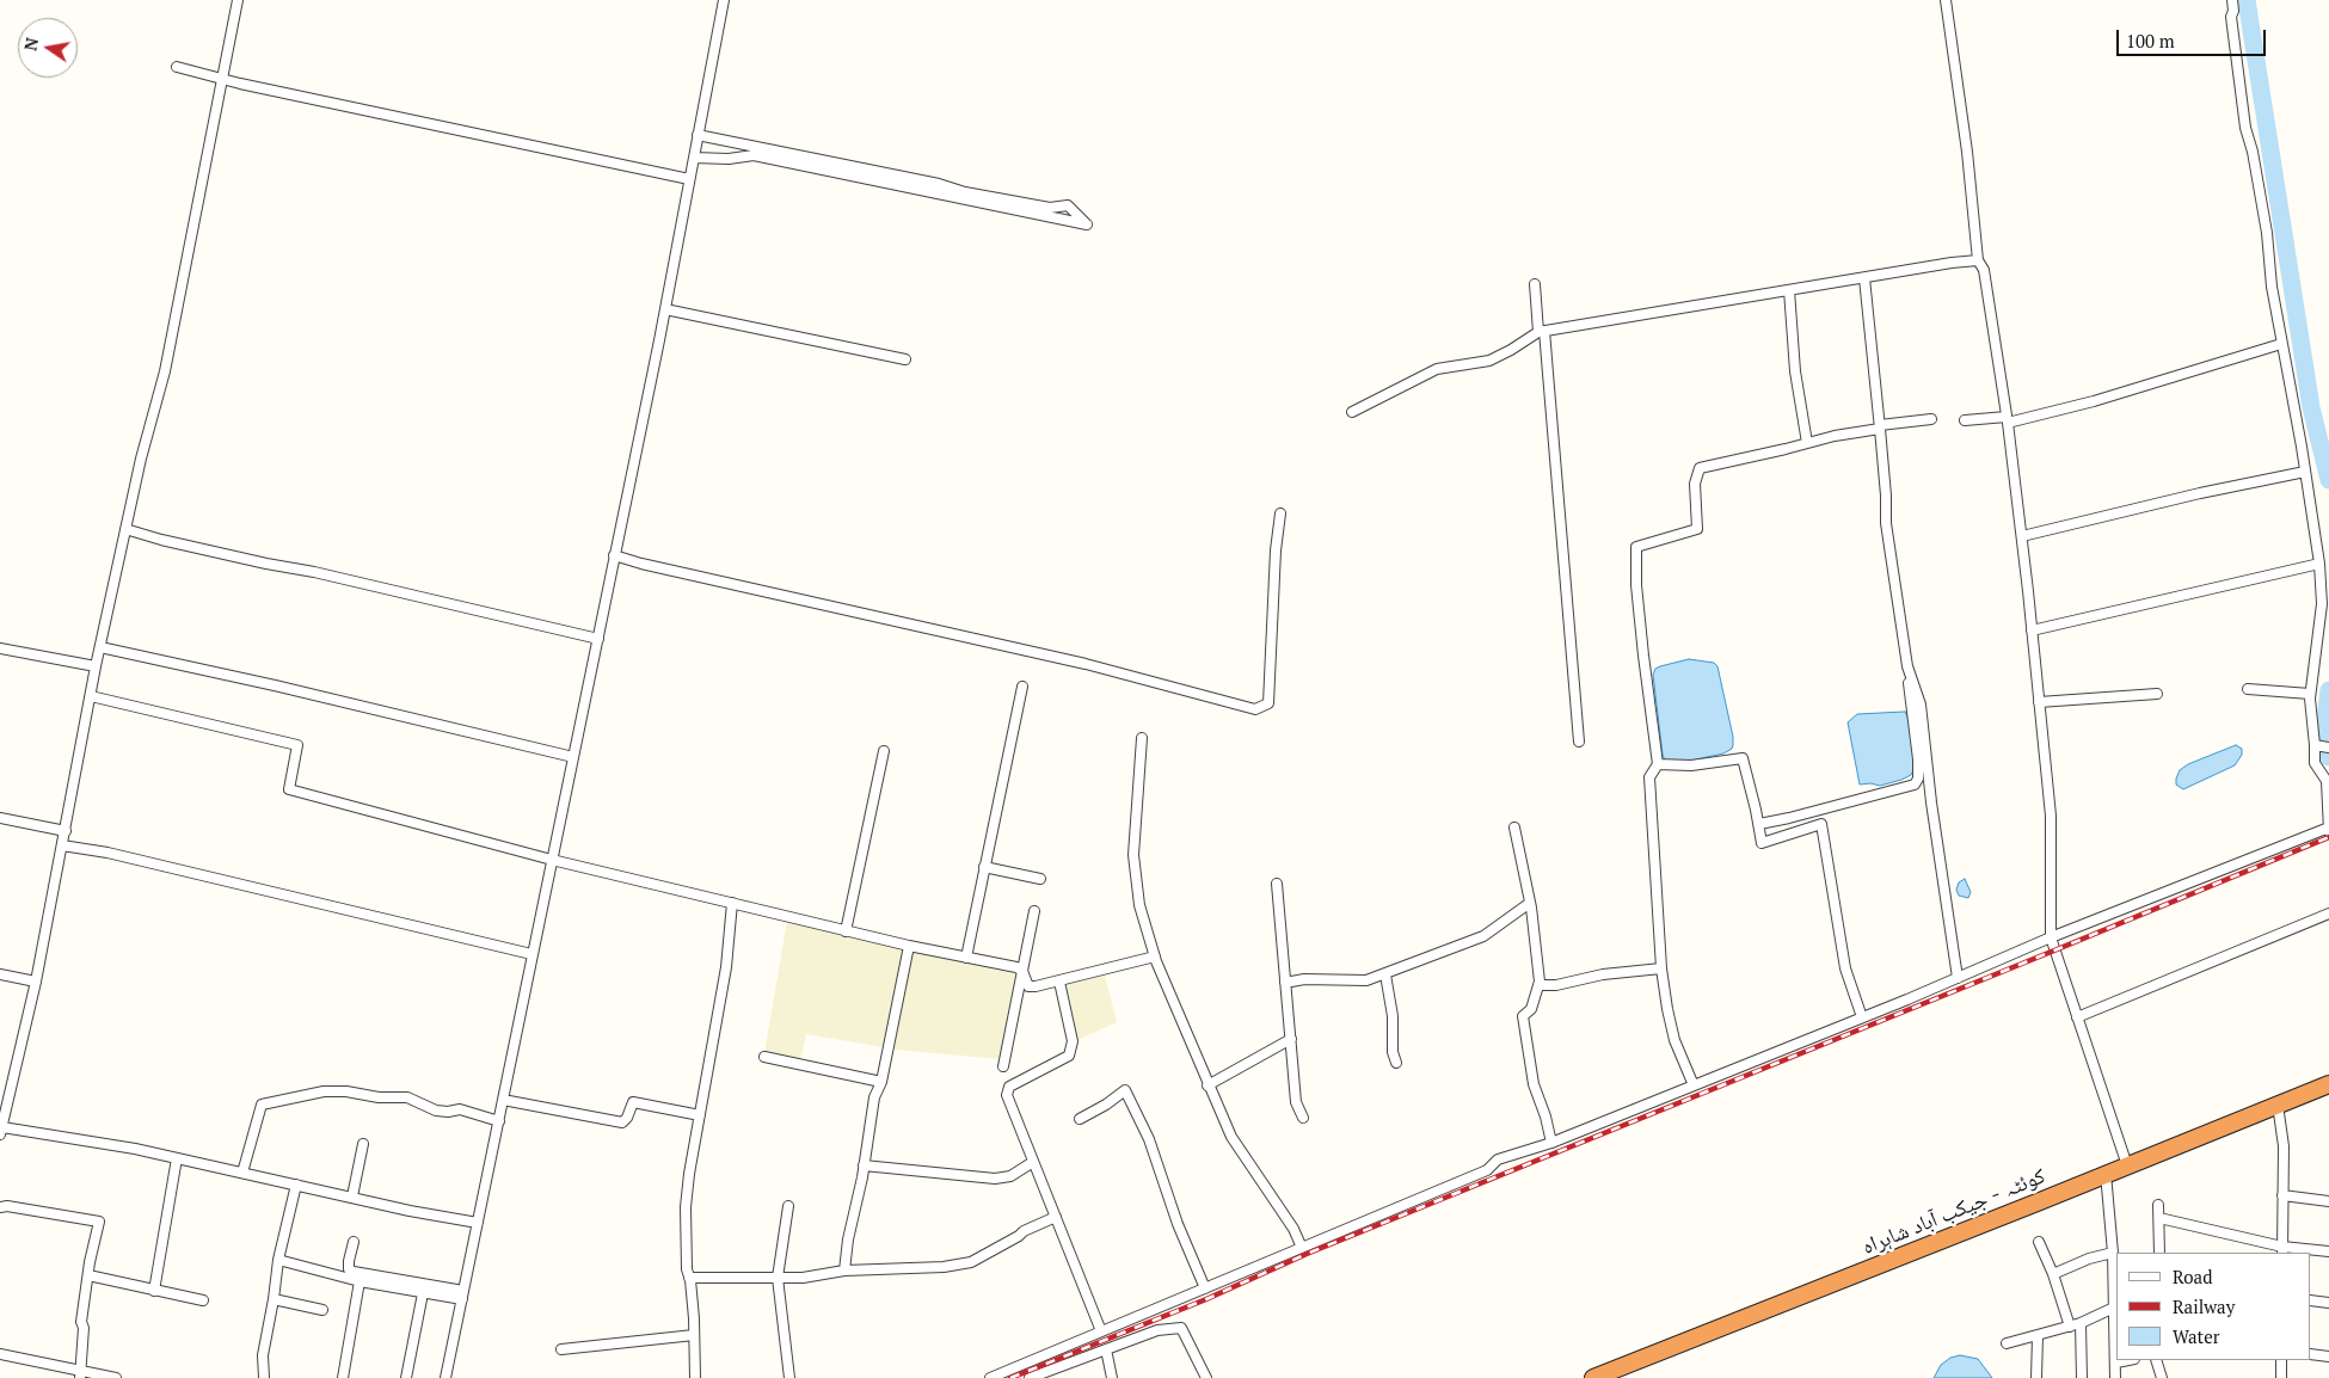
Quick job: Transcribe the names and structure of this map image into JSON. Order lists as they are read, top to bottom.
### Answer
{
  "streets": {
    "highway": ["کوئٹہ - جیکب آباد شاہراہ"]
  },
  "legend": ["Road", "Railway", "Water"],
  "scale_bar": "100 m",
  "north": "left"
}
